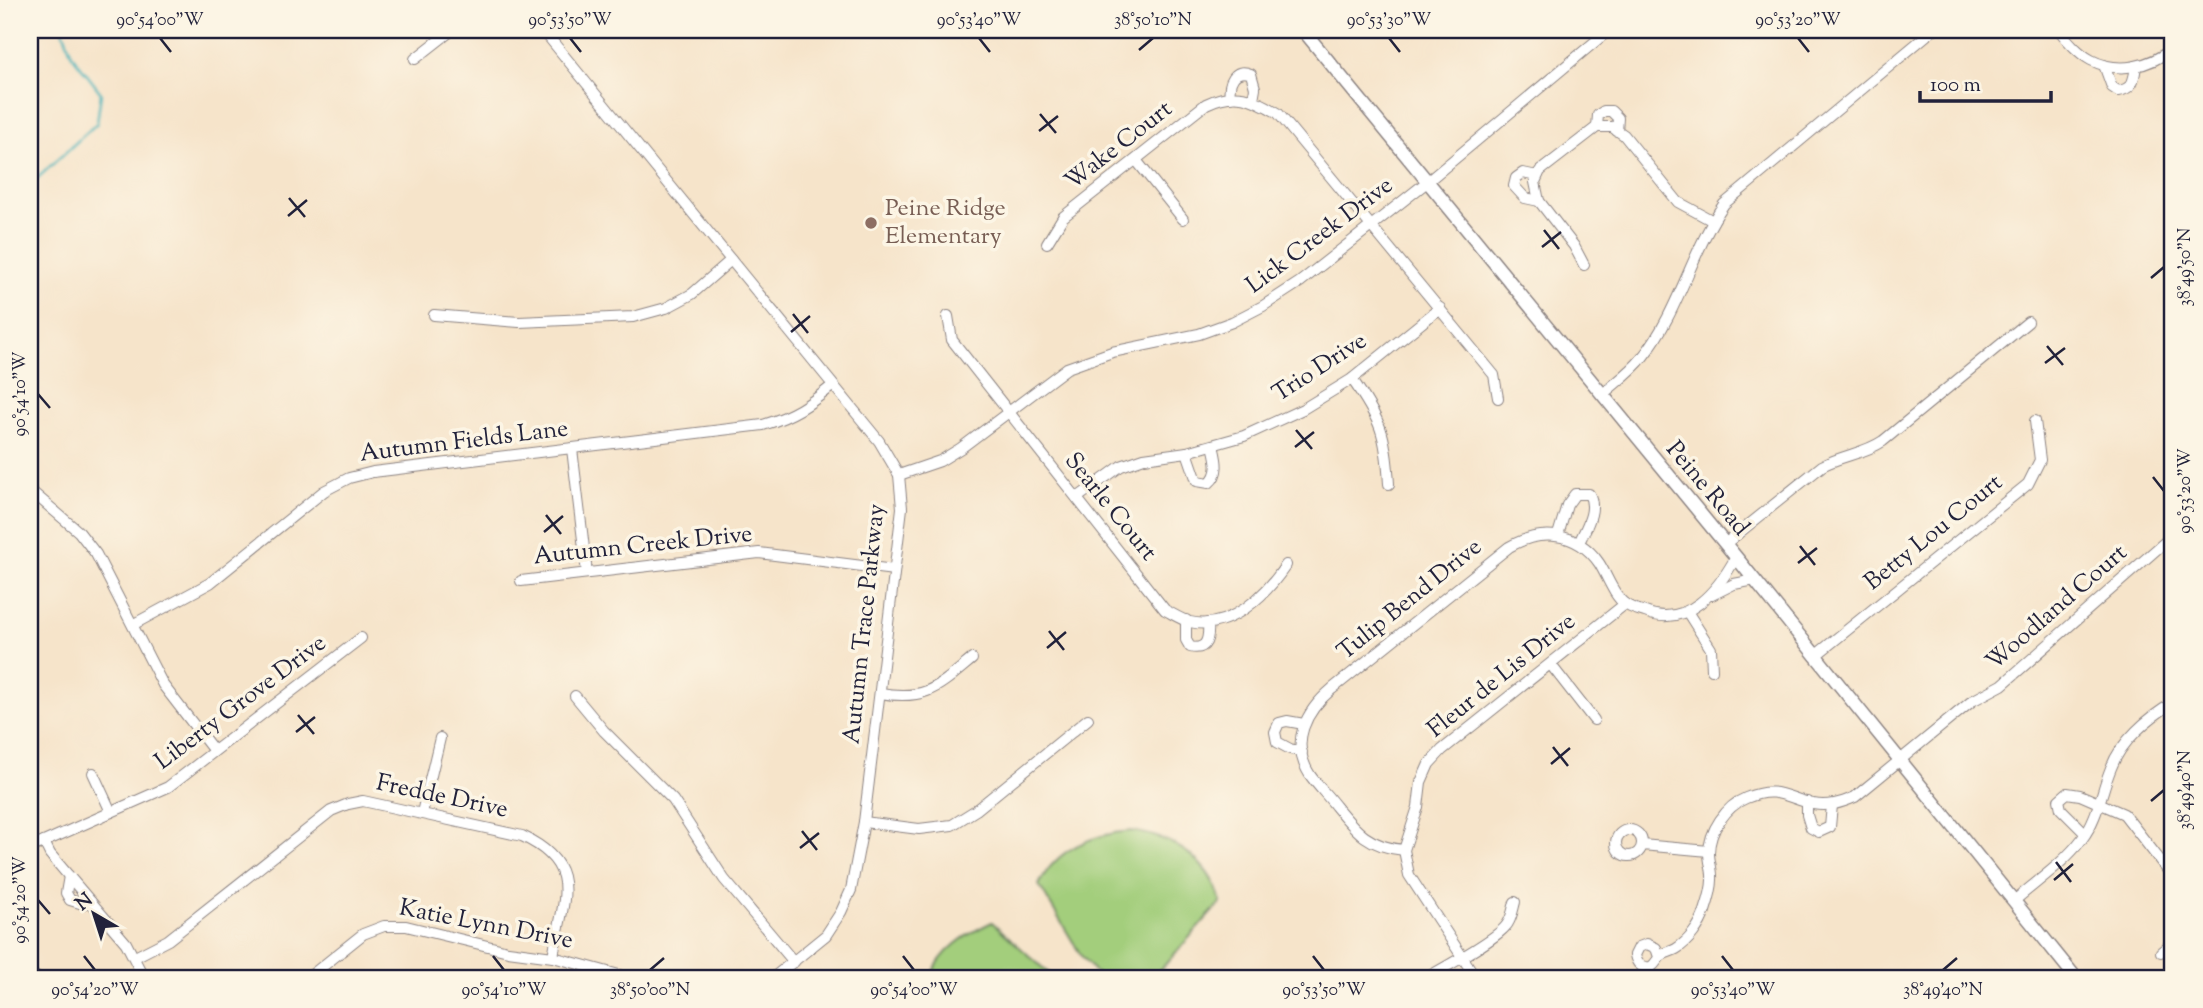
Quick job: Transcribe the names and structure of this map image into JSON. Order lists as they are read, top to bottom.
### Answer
{
  "streets": {
    "street": [
      "Wake Court",
      "Lick Creek Drive",
      "Trio Drive",
      "Autumn Fields Lane",
      "Peine Road",
      "Searle Court",
      "Betty Lou Court",
      "Autumn Creek Drive",
      "Tulip Bend Drive",
      "Woodland Court",
      "Autumn Trace Parkway",
      "Fleur de Lis Drive",
      "Liberty Grove Drive",
      "Fredde Drive",
      "Katie Lynn Drive"
    ]
  },
  "crossings": [
    ["Wake Court", "Lick Creek Drive"],
    ["Wake Court", "Trio Drive"],
    ["Lick Creek Drive", "Peine Road"],
    ["Lick Creek Drive", "Searle Court"],
    ["Lick Creek Drive", "Autumn Trace Parkway"],
    ["Trio Drive", "Searle Court"],
    ["Autumn Fields Lane", "Autumn Trace Parkway"],
    ["Peine Road", "Betty Lou Court"],
    ["Peine Road", "Woodland Court"],
    ["Autumn Creek Drive", "Autumn Trace Parkway"],
    ["Tulip Bend Drive", "Fleur de Lis Drive"],
    ["Fredde Drive", "Katie Lynn Drive"]
  ],
  "places": ["Peine Ridge Elementary"],
  "scale_bar": "100 m",
  "north": "top left",
  "coordinates": [
    "90°54'00\"W",
    "90°53'50\"W",
    "90°53'40\"W",
    "38°50'10\"N",
    "90°53'30\"W",
    "90°53'20\"W",
    "38°49'50\"N",
    "90°54'10\"W",
    "38°49'40\"N",
    "90°54'20\"W",
    "38°50'00\"N"
  ]
}
